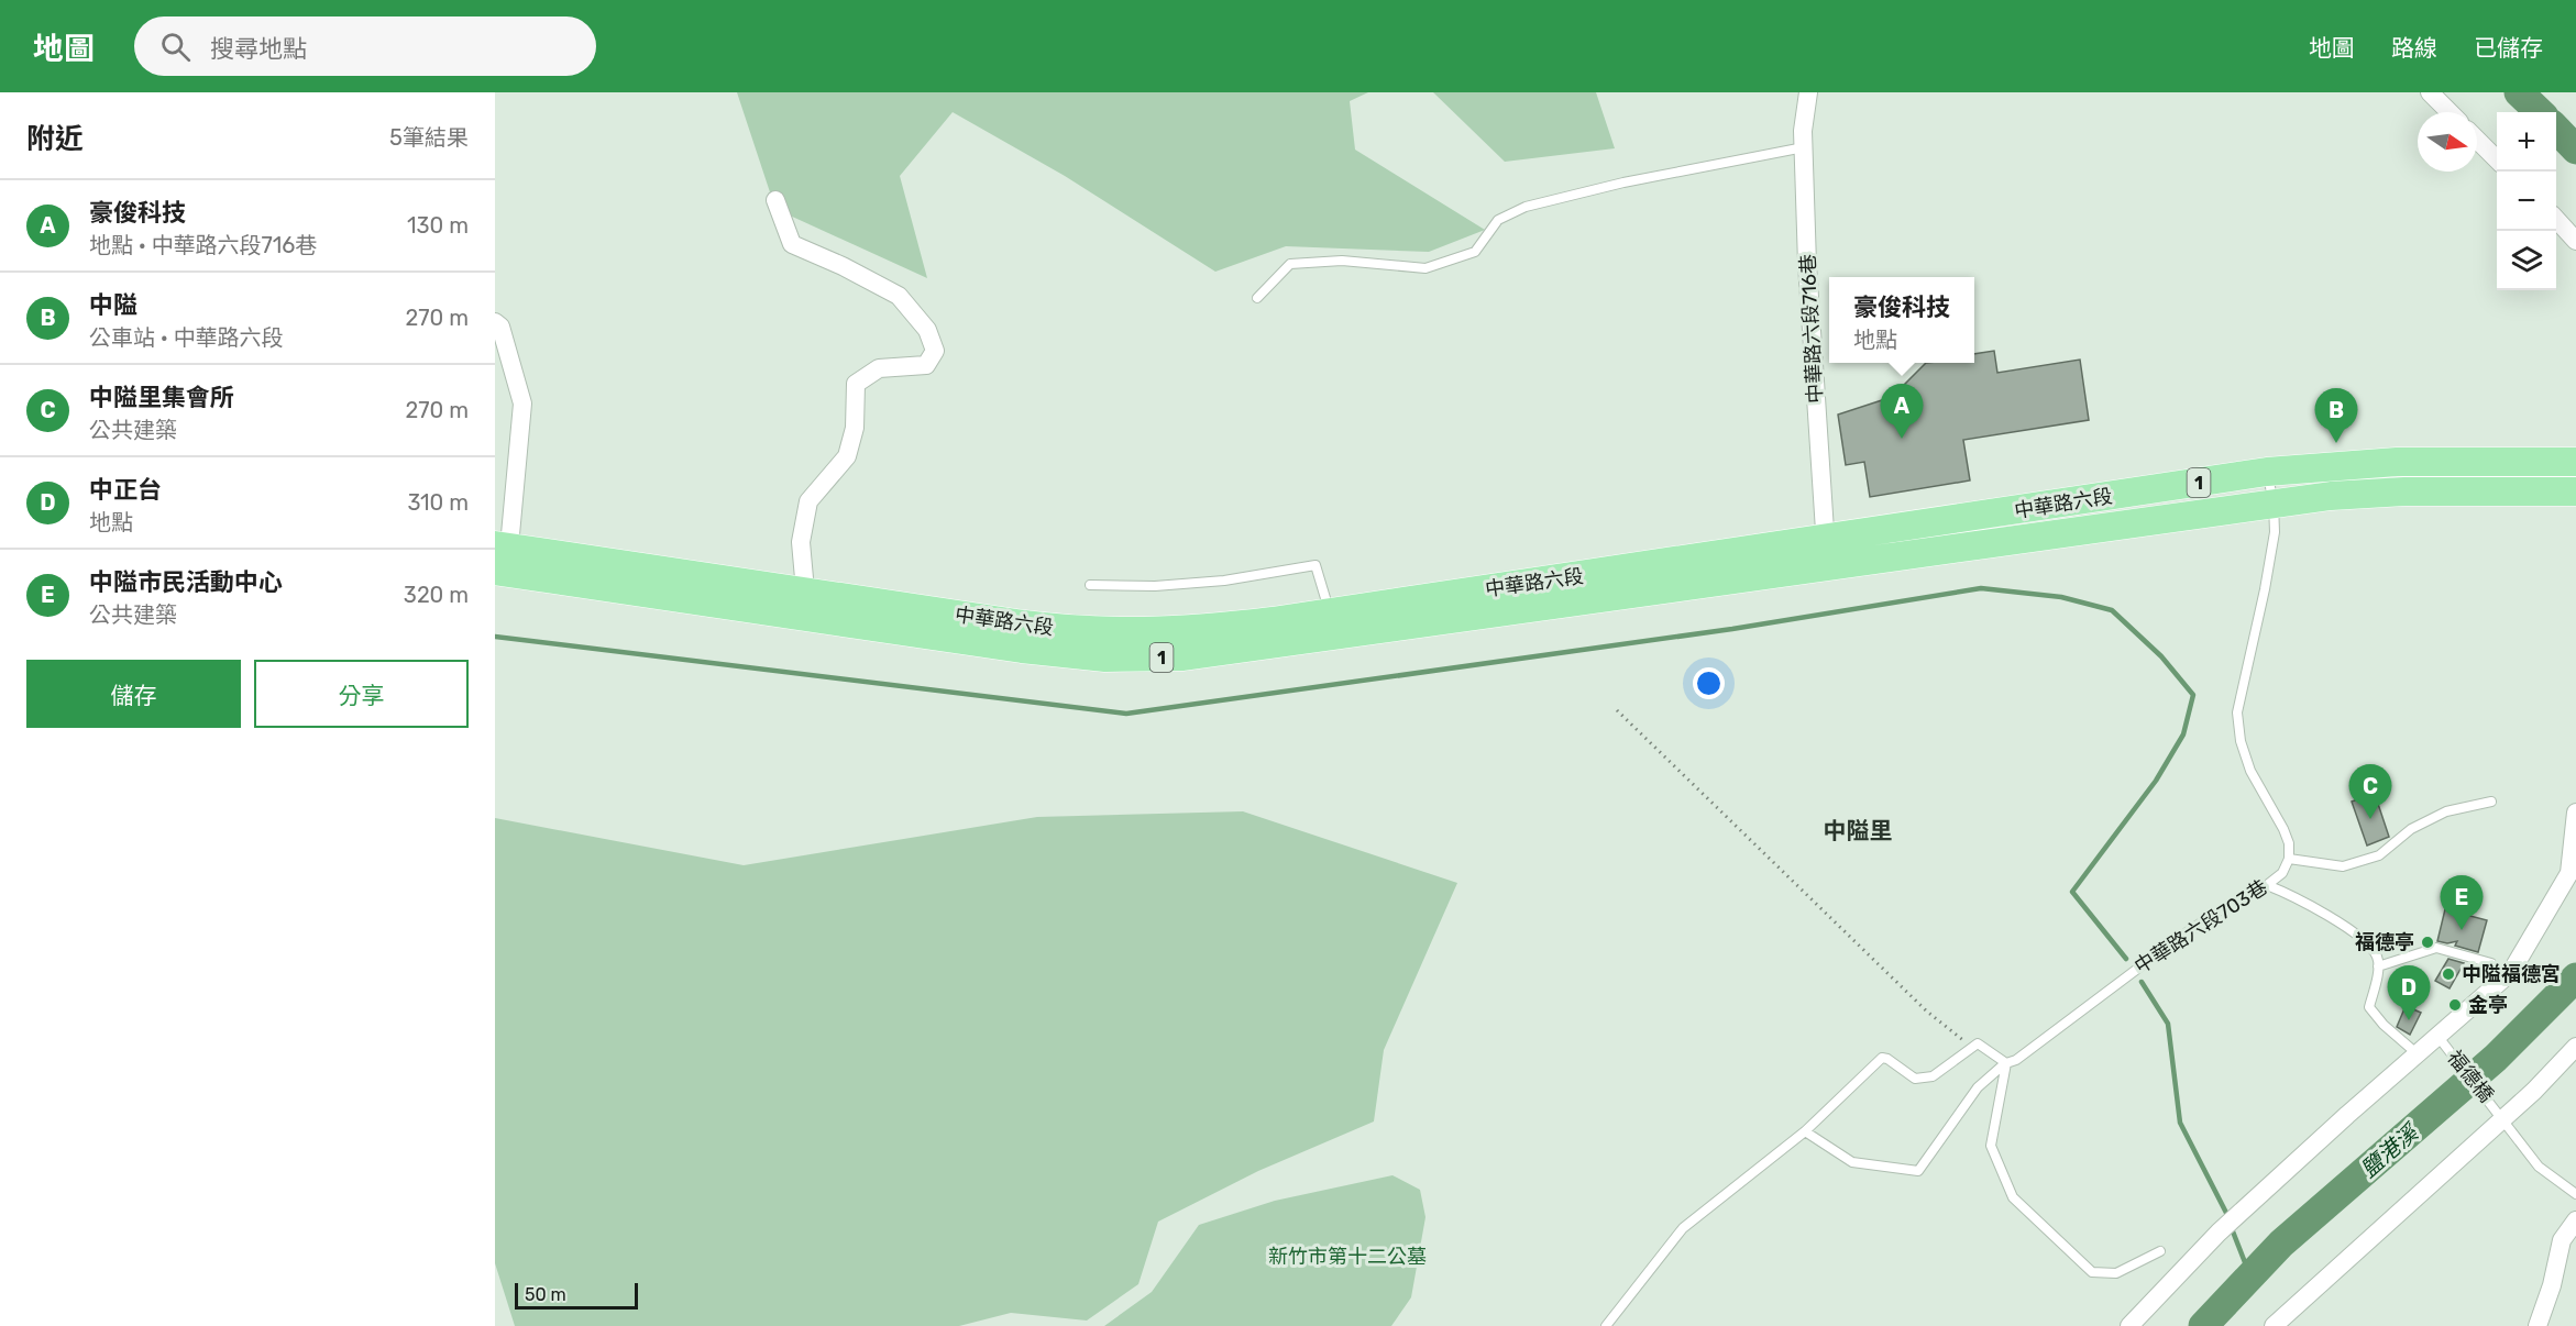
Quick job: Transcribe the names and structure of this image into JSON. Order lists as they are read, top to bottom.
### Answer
{
  "streets": {
    "main road": ["1", "中華路六段"],
    "street": ["中華路六段716巷"],
    "lane": ["中華路六段703巷", "福德橋"]
  },
  "crossings": [
    ["中華路六段716巷", "中華路六段"]
  ],
  "districts": ["中隘里"],
  "water": ["鹽港溪"],
  "parks": ["新竹市第十二公墓"],
  "places": ["福德亭", "中隘福德宮", "金亭"],
  "scale_bar": "50 m",
  "north": "right",
  "page": {
    "header": "地圖",
    "search": "搜尋地點",
    "nav": ["地圖", "路線", "已儲存"],
    "heading": ["附近", "5筆結果"],
    "map_buttons": ["+", "−"],
    "list": [
      {
        "mark": "A",
        "name": "豪俊科技",
        "note": "地點 · 中華路六段716巷",
        "value": "130 m"
      },
      {
        "mark": "B",
        "name": "中隘",
        "note": "公車站 · 中華路六段",
        "value": "270 m"
      },
      {
        "mark": "C",
        "name": "中隘里集會所",
        "note": "公共建築",
        "value": "270 m"
      },
      {
        "mark": "D",
        "name": "中正台",
        "note": "地點",
        "value": "310 m"
      },
      {
        "mark": "E",
        "name": "中隘市民活動中心",
        "note": "公共建築",
        "value": "320 m"
      }
    ],
    "popup": ["豪俊科技", "地點"],
    "pins": [
      "A",
      "B",
      "C",
      "E",
      "D"
    ],
    "buttons": ["儲存", "分享"],
    "scale": "50 m"
  }
}
